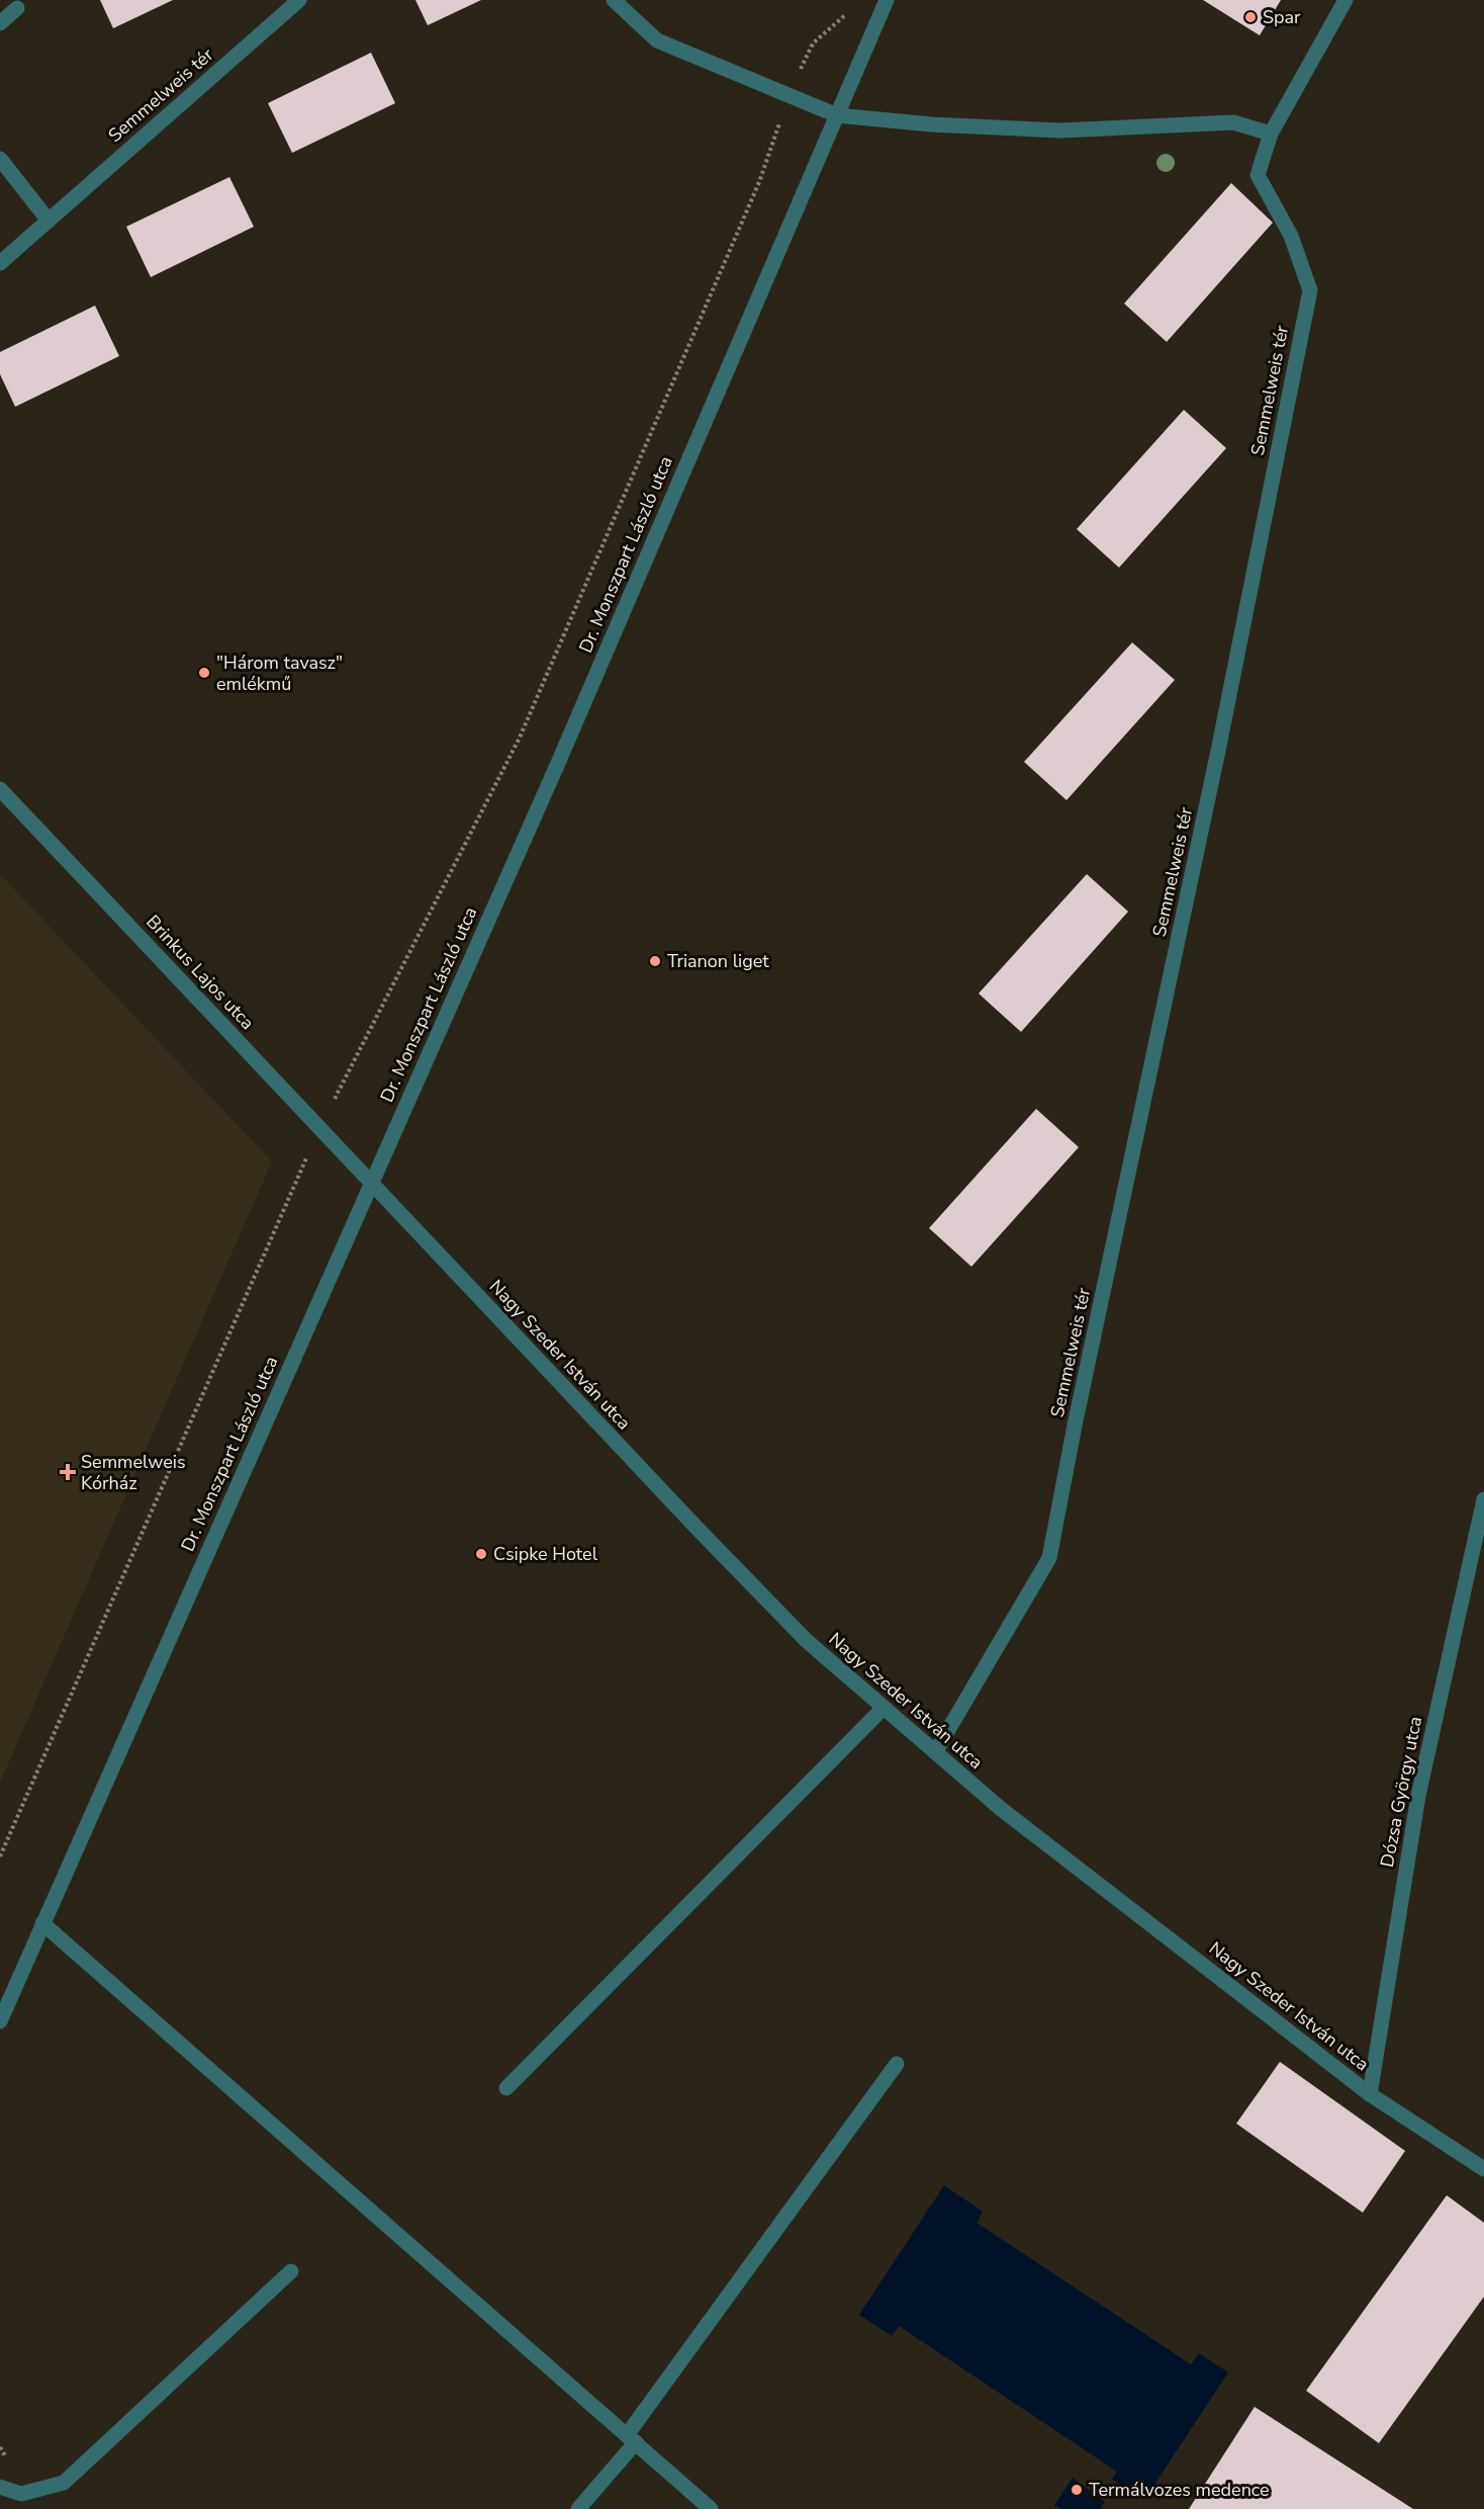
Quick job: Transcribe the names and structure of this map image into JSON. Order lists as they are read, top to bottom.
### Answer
{
  "streets": {
    "street": [
      "Semmelweis tér",
      "Dr. Monszpart László utca",
      "Brinkus Lajos utca",
      "Nagy Szeder István utca",
      "Dózsa György utca"
    ]
  },
  "crossings": [
    ["Semmelweis tér", "Nagy Szeder István utca"],
    ["Dr. Monszpart László utca", "Brinkus Lajos utca"],
    ["Dr. Monszpart László utca", "Nagy Szeder István utca"],
    ["Brinkus Lajos utca", "Nagy Szeder István utca"],
    ["Nagy Szeder István utca", "Dózsa György utca"]
  ],
  "places": {
    "other": [
      "Spar",
      "\"Három tavasz\" emlékmű",
      "Trianon liget",
      "Csipke Hotel",
      "Termálvozes medence"
    ],
    "health": ["Semmelweis Kórház"]
  }
}
